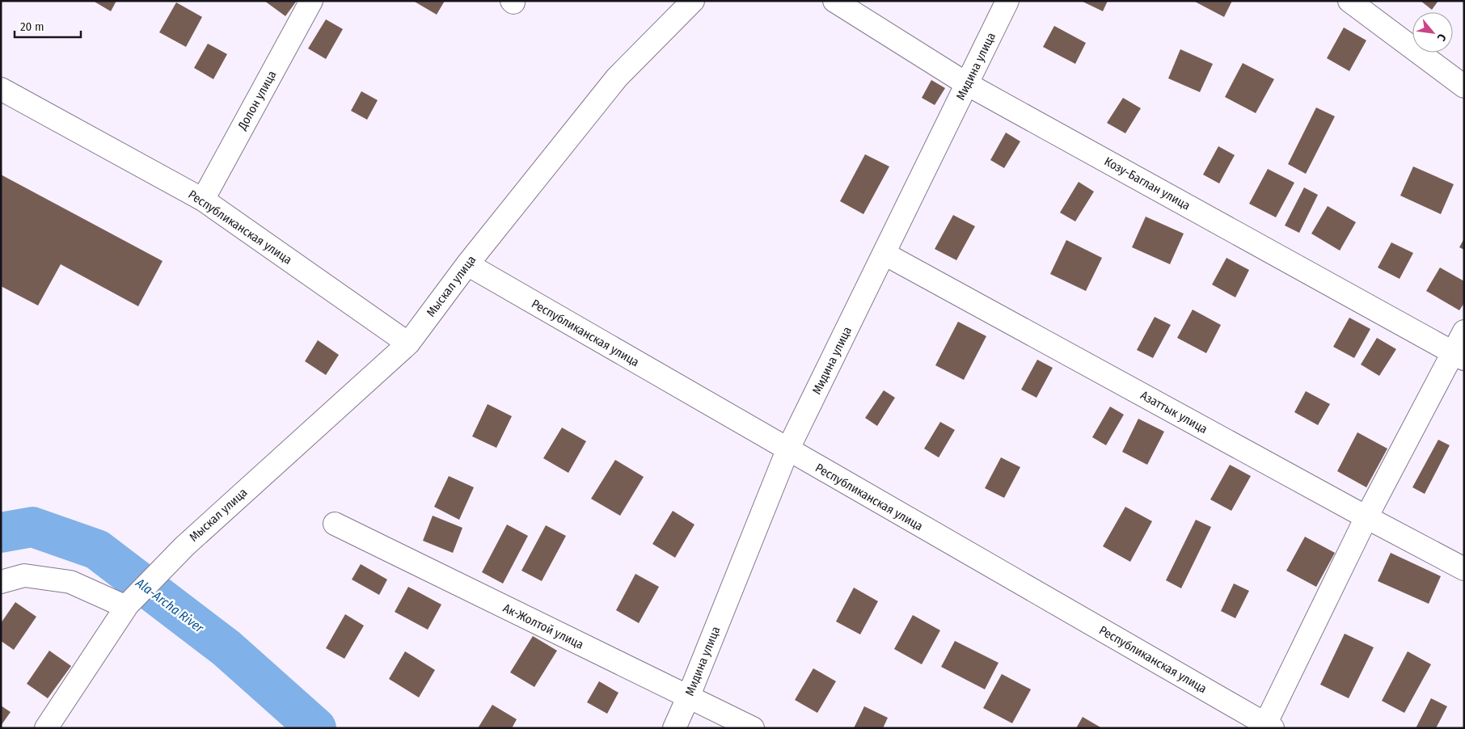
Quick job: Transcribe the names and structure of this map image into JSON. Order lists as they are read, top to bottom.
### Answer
{
  "streets": {
    "street": [
      "Мидина улица",
      "Долон улица",
      "Козу-Баглан улица",
      "Республиканская улица",
      "Мыскал улица",
      "Азаттык улица",
      "Ак-Жолтой улица"
    ]
  },
  "crossings": [
    ["Мидина улица", "Козу-Баглан улица"],
    ["Мидина улица", "Республиканская улица"],
    ["Мидина улица", "Азаттык улица"],
    ["Мидина улица", "Ак-Жолтой улица"],
    ["Долон улица", "Республиканская улица"],
    ["Республиканская улица", "Мыскал улица"]
  ],
  "water": ["Ala-Archa River"],
  "scale_bar": "20 m",
  "north": "bottom right"
}
